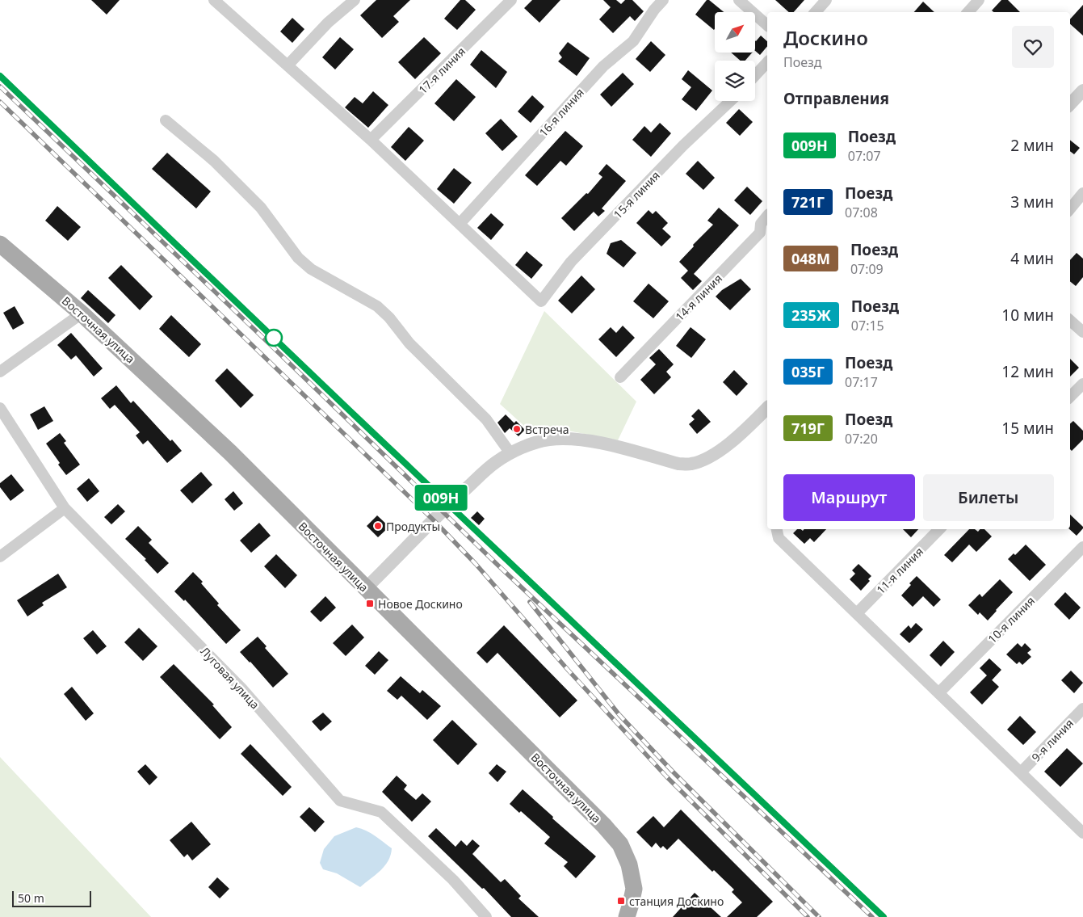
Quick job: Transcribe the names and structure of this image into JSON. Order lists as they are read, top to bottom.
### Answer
{
  "streets": {
    "main road": ["Восточная улица"],
    "street": [
      "17-я линия",
      "16-я линия",
      "15-я линия",
      "14-я линия",
      "11-я линия",
      "10-я линия",
      "Луговая улица",
      "9-я линия"
    ]
  },
  "crossings": [
    ["16-я линия", "15-я линия"]
  ],
  "places": {
    "other": ["Встреча", "Продукты"],
    "transit": ["Новое Доскино", "станция Доскино"]
  },
  "scale_bar": "50 m",
  "north": "top right",
  "page": {
    "on_map": "009Н",
    "heading": [
      ["Доскино", "Поезд"],
      "Отправления"
    ],
    "list": [
      {
        "mark": "009Н",
        "name": "Поезд",
        "note": "07:07",
        "value": "2 мин"
      },
      {
        "mark": "721Г",
        "name": "Поезд",
        "note": "07:08",
        "value": "3 мин"
      },
      {
        "mark": "048М",
        "name": "Поезд",
        "note": "07:09",
        "value": "4 мин"
      },
      {
        "mark": "235Ж",
        "name": "Поезд",
        "note": "07:15",
        "value": "10 мин"
      },
      {
        "mark": "035Г",
        "name": "Поезд",
        "note": "07:17",
        "value": "12 мин"
      },
      {
        "mark": "719Г",
        "name": "Поезд",
        "note": "07:20",
        "value": "15 мин"
      }
    ],
    "buttons": ["Маршрут", "Билеты"],
    "scale": "50 m"
  }
}
